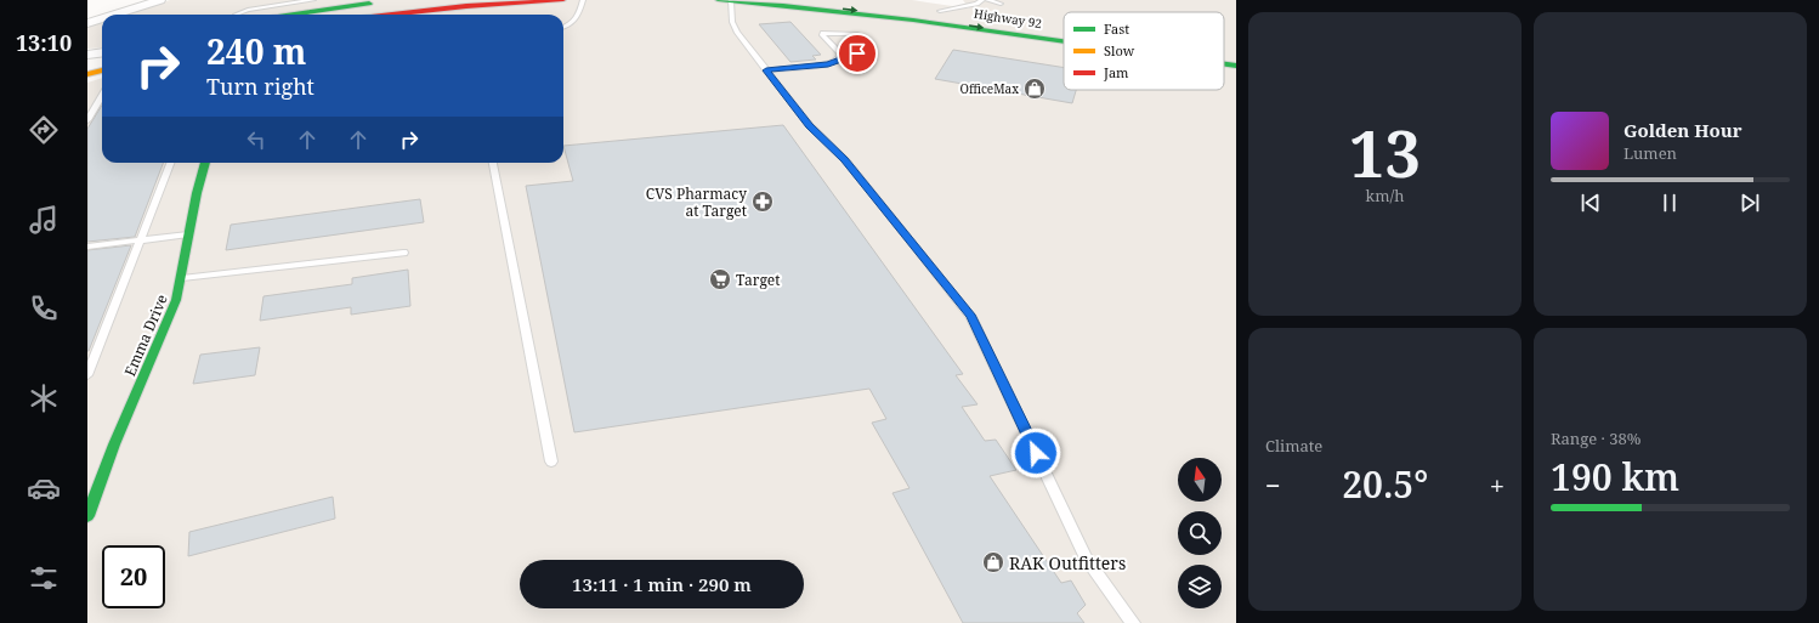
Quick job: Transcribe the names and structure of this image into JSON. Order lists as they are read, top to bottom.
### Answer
{
  "streets": {
    "main road": ["Highway 92", "Emma Drive"]
  },
  "one_way": ["Highway 92"],
  "places": {
    "shop": ["OfficeMax", "RAK Outfitters"],
    "pharmacy": ["CVS Pharmacy at Target"],
    "supermarket": ["Target"]
  },
  "legend": ["Fast", "Slow", "Jam"],
  "north": "top",
  "page": {
    "tabs": "13:10",
    "tile": [
      ["13", "km/h"],
      "Climate",
      ["Range · 38%", "190 km"]
    ],
    "turn": ["240 m", "Turn right"],
    "song": ["Golden Hour", "Lumen"],
    "heat": ["−", "20.5°", "+"],
    "limit": "20",
    "trip": "13:11 · 1 min · 290 m"
  }
}
